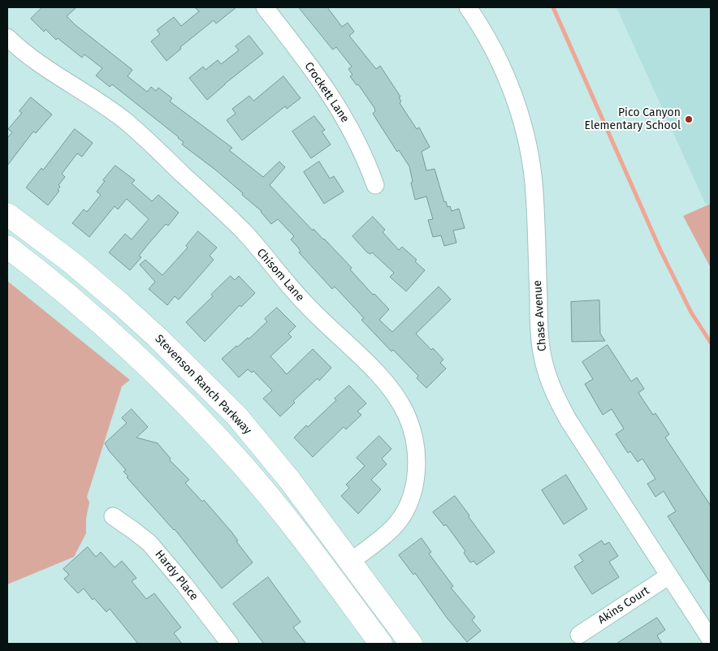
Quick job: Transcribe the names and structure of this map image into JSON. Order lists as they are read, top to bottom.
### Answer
{
  "streets": {
    "main road": ["Stevenson Ranch Parkway"],
    "street": [
      "Crockett Lane",
      "Chisom Lane",
      "Chase Avenue",
      "Hardy Place",
      "Akins Court"
    ]
  },
  "crossings": [
    ["Chisom Lane", "Stevenson Ranch Parkway"],
    ["Chase Avenue", "Akins Court"]
  ],
  "places": ["Pico Canyon Elementary School"]
}
